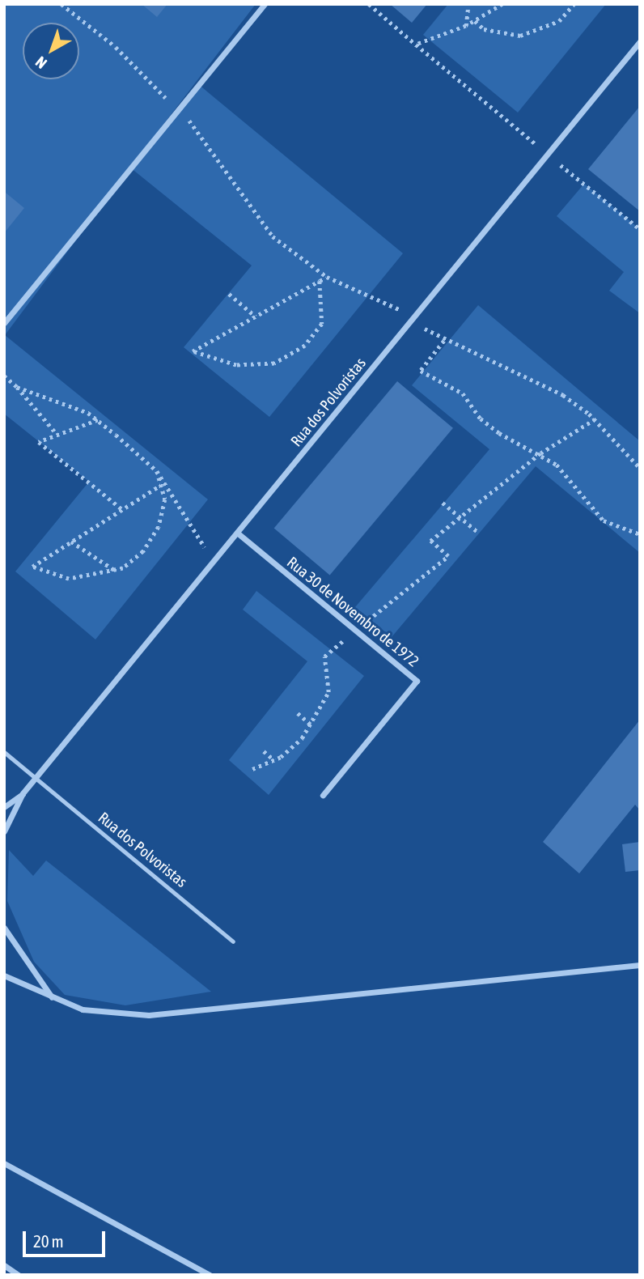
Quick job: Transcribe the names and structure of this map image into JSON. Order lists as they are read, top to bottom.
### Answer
{
  "streets": {
    "street": ["Rua dos Polvoristas", "Rua 30 de Novembro de 1972"]
  },
  "crossings": [
    ["Rua dos Polvoristas", "Rua 30 de Novembro de 1972"]
  ],
  "scale_bar": "20 m",
  "north": "bottom left"
}
